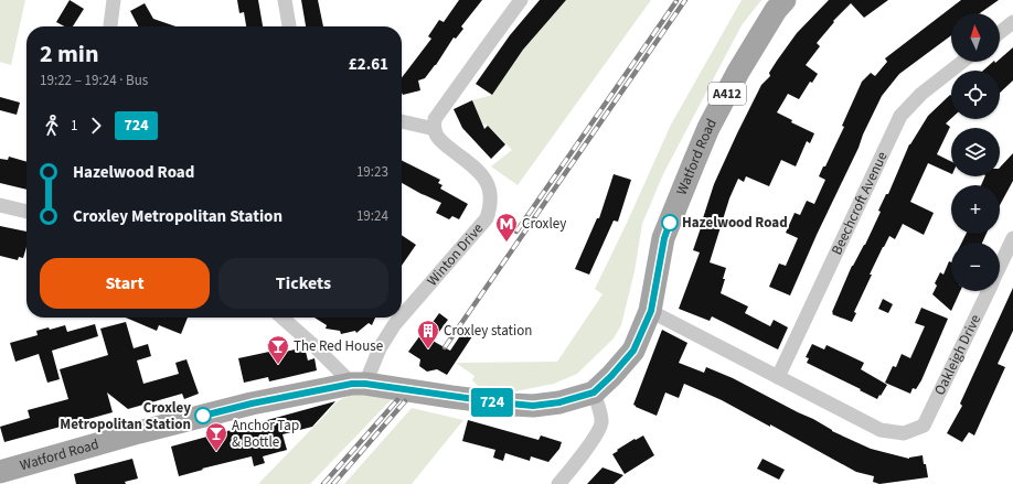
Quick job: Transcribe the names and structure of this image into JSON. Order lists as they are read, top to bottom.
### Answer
{
  "streets": {
    "main road": ["A412", "Watford Road"],
    "street": ["Beechcroft Avenue", "Winton Drive", "Oakleigh Drive"]
  },
  "crossings": [
    ["Watford Road", "Winton Drive"],
    ["Beechcroft Avenue", "Oakleigh Drive"]
  ],
  "places": {
    "other": ["Hazelwood Road", "Croxley Metropolitan Station"],
    "metro station": ["Croxley"],
    "building": ["Croxley station"],
    "bar": ["The Red House", "Anchor Tap & Bottle"]
  },
  "lines": ["bus line 724"],
  "north": "top",
  "page": {
    "on_map": "724",
    "map_buttons": ["+", "−"],
    "heading": ["2 min", "19:22 – 19:24 · Bus", "£2.61"],
    "legs": ["1", "724"],
    "list": [
      {
        "name": "Hazelwood Road",
        "value": "19:23"
      },
      {
        "name": "Croxley Metropolitan Station",
        "value": "19:24"
      }
    ],
    "buttons": ["Start", "Tickets"]
  }
}
